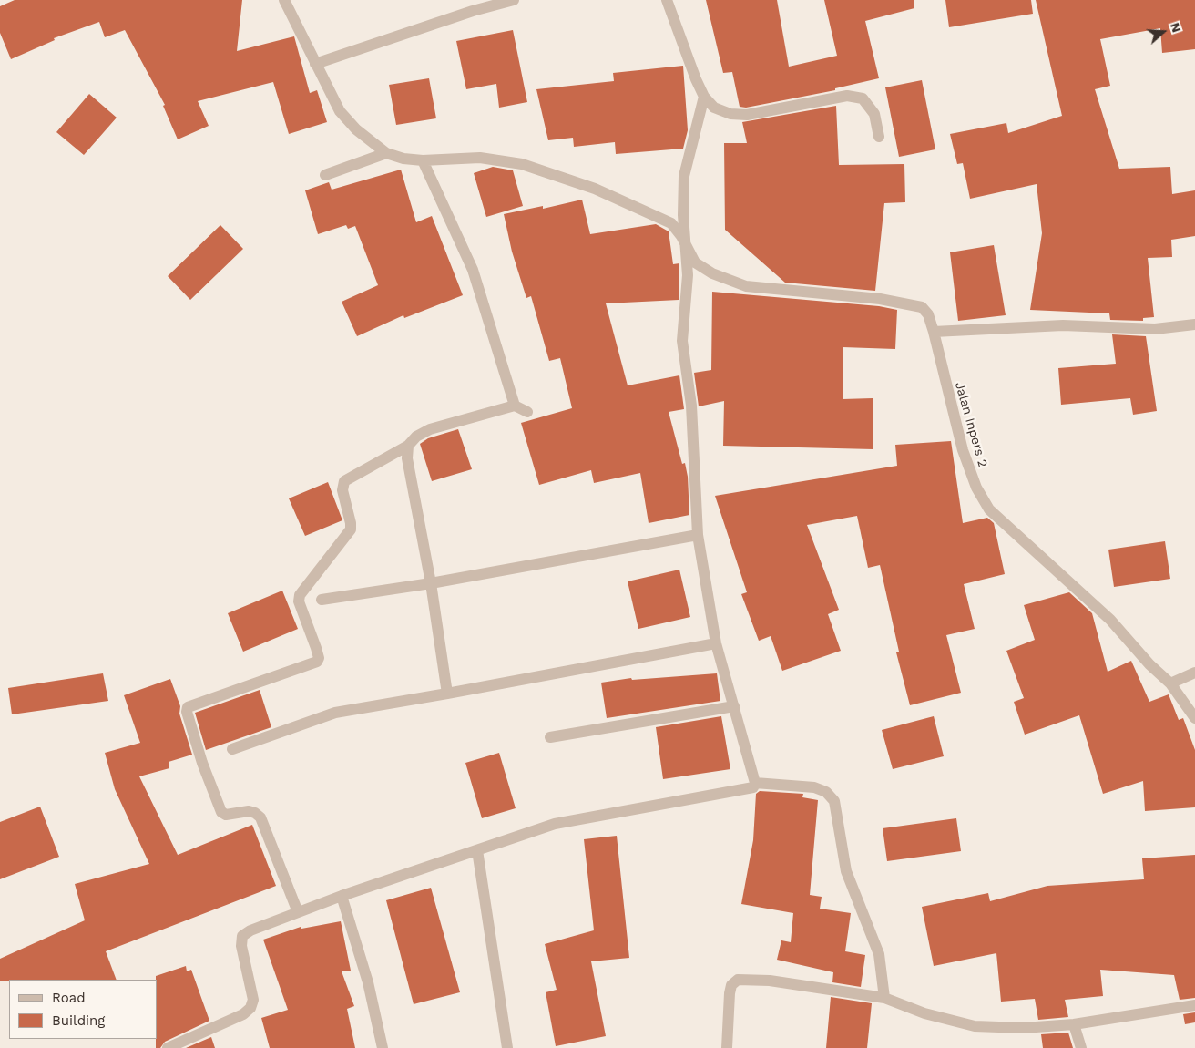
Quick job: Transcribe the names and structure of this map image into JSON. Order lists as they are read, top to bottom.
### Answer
{
  "streets": {
    "street": ["Jalan Inpers 2"]
  },
  "legend": ["Road", "Building"],
  "north": "right"
}
